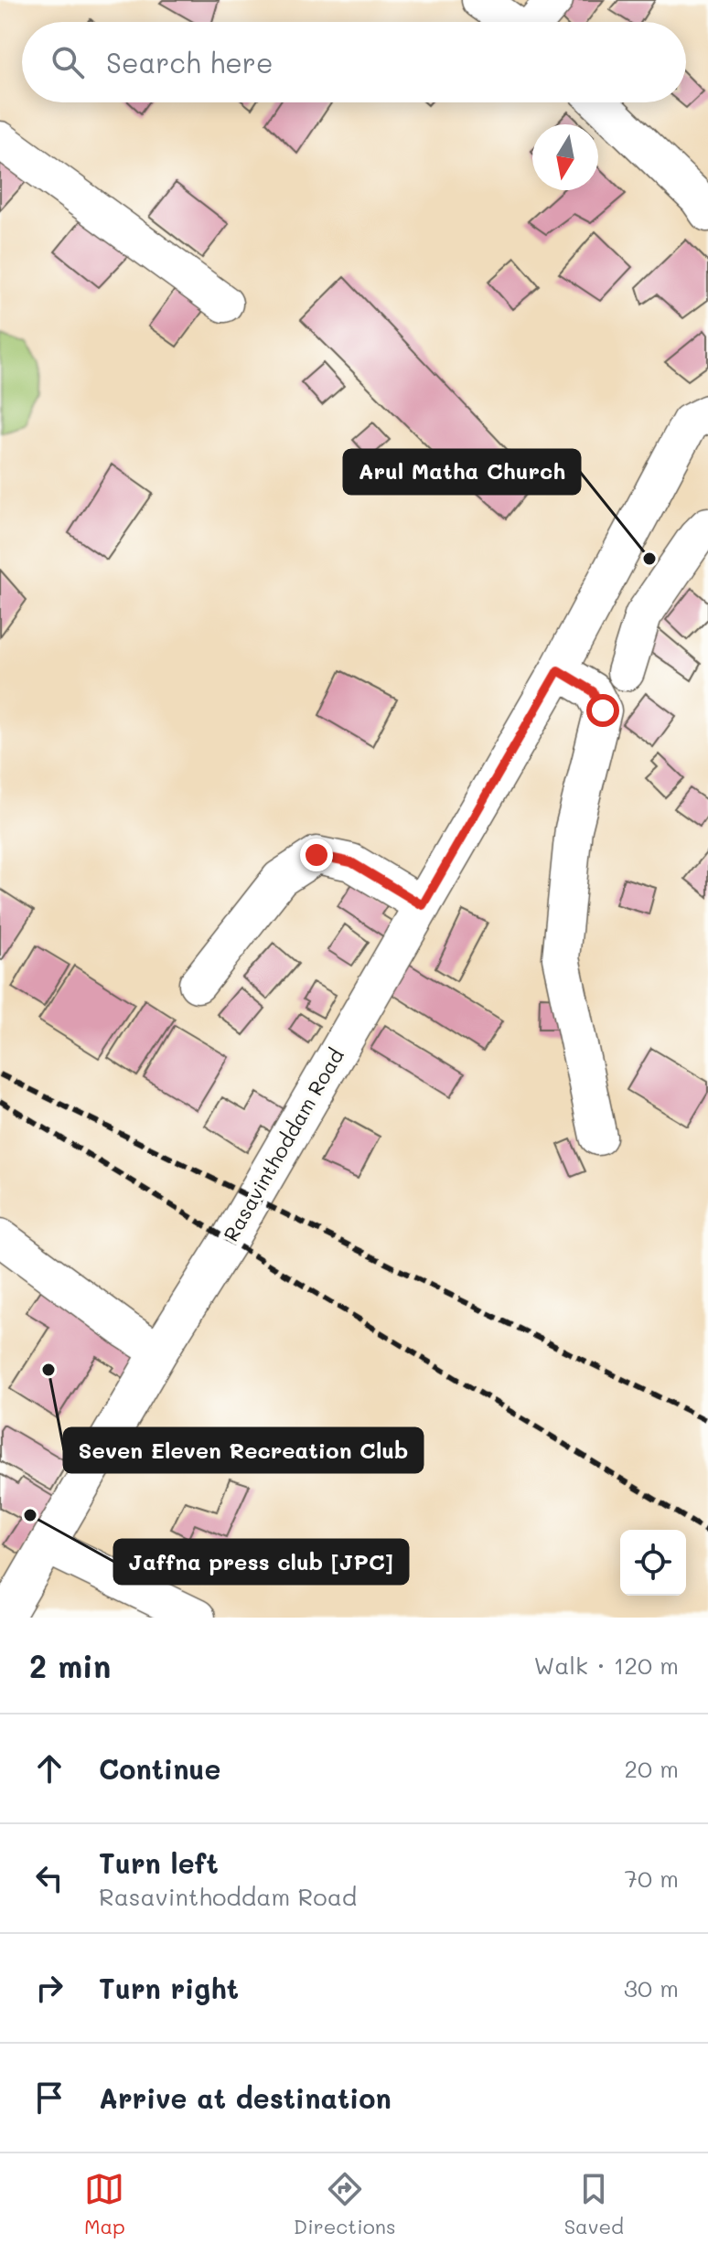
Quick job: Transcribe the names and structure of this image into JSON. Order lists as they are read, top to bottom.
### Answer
{
  "streets": {
    "street": ["Rasavinthoddam Road"]
  },
  "places": ["Arul Matha Church", "Seven Eleven Recreation Club", "Jaffna press club [JPC]"],
  "north": "bottom",
  "page": {
    "search": "Search here",
    "heading": ["2 min", "Walk · 120 m"],
    "list": [
      ["Continue", "20 m"],
      ["Turn left", "Rasavinthoddam Road", "70 m"],
      ["Turn right", "30 m"],
      "Arrive at destination"
    ],
    "nav": ["Map", "Directions", "Saved"]
  }
}
